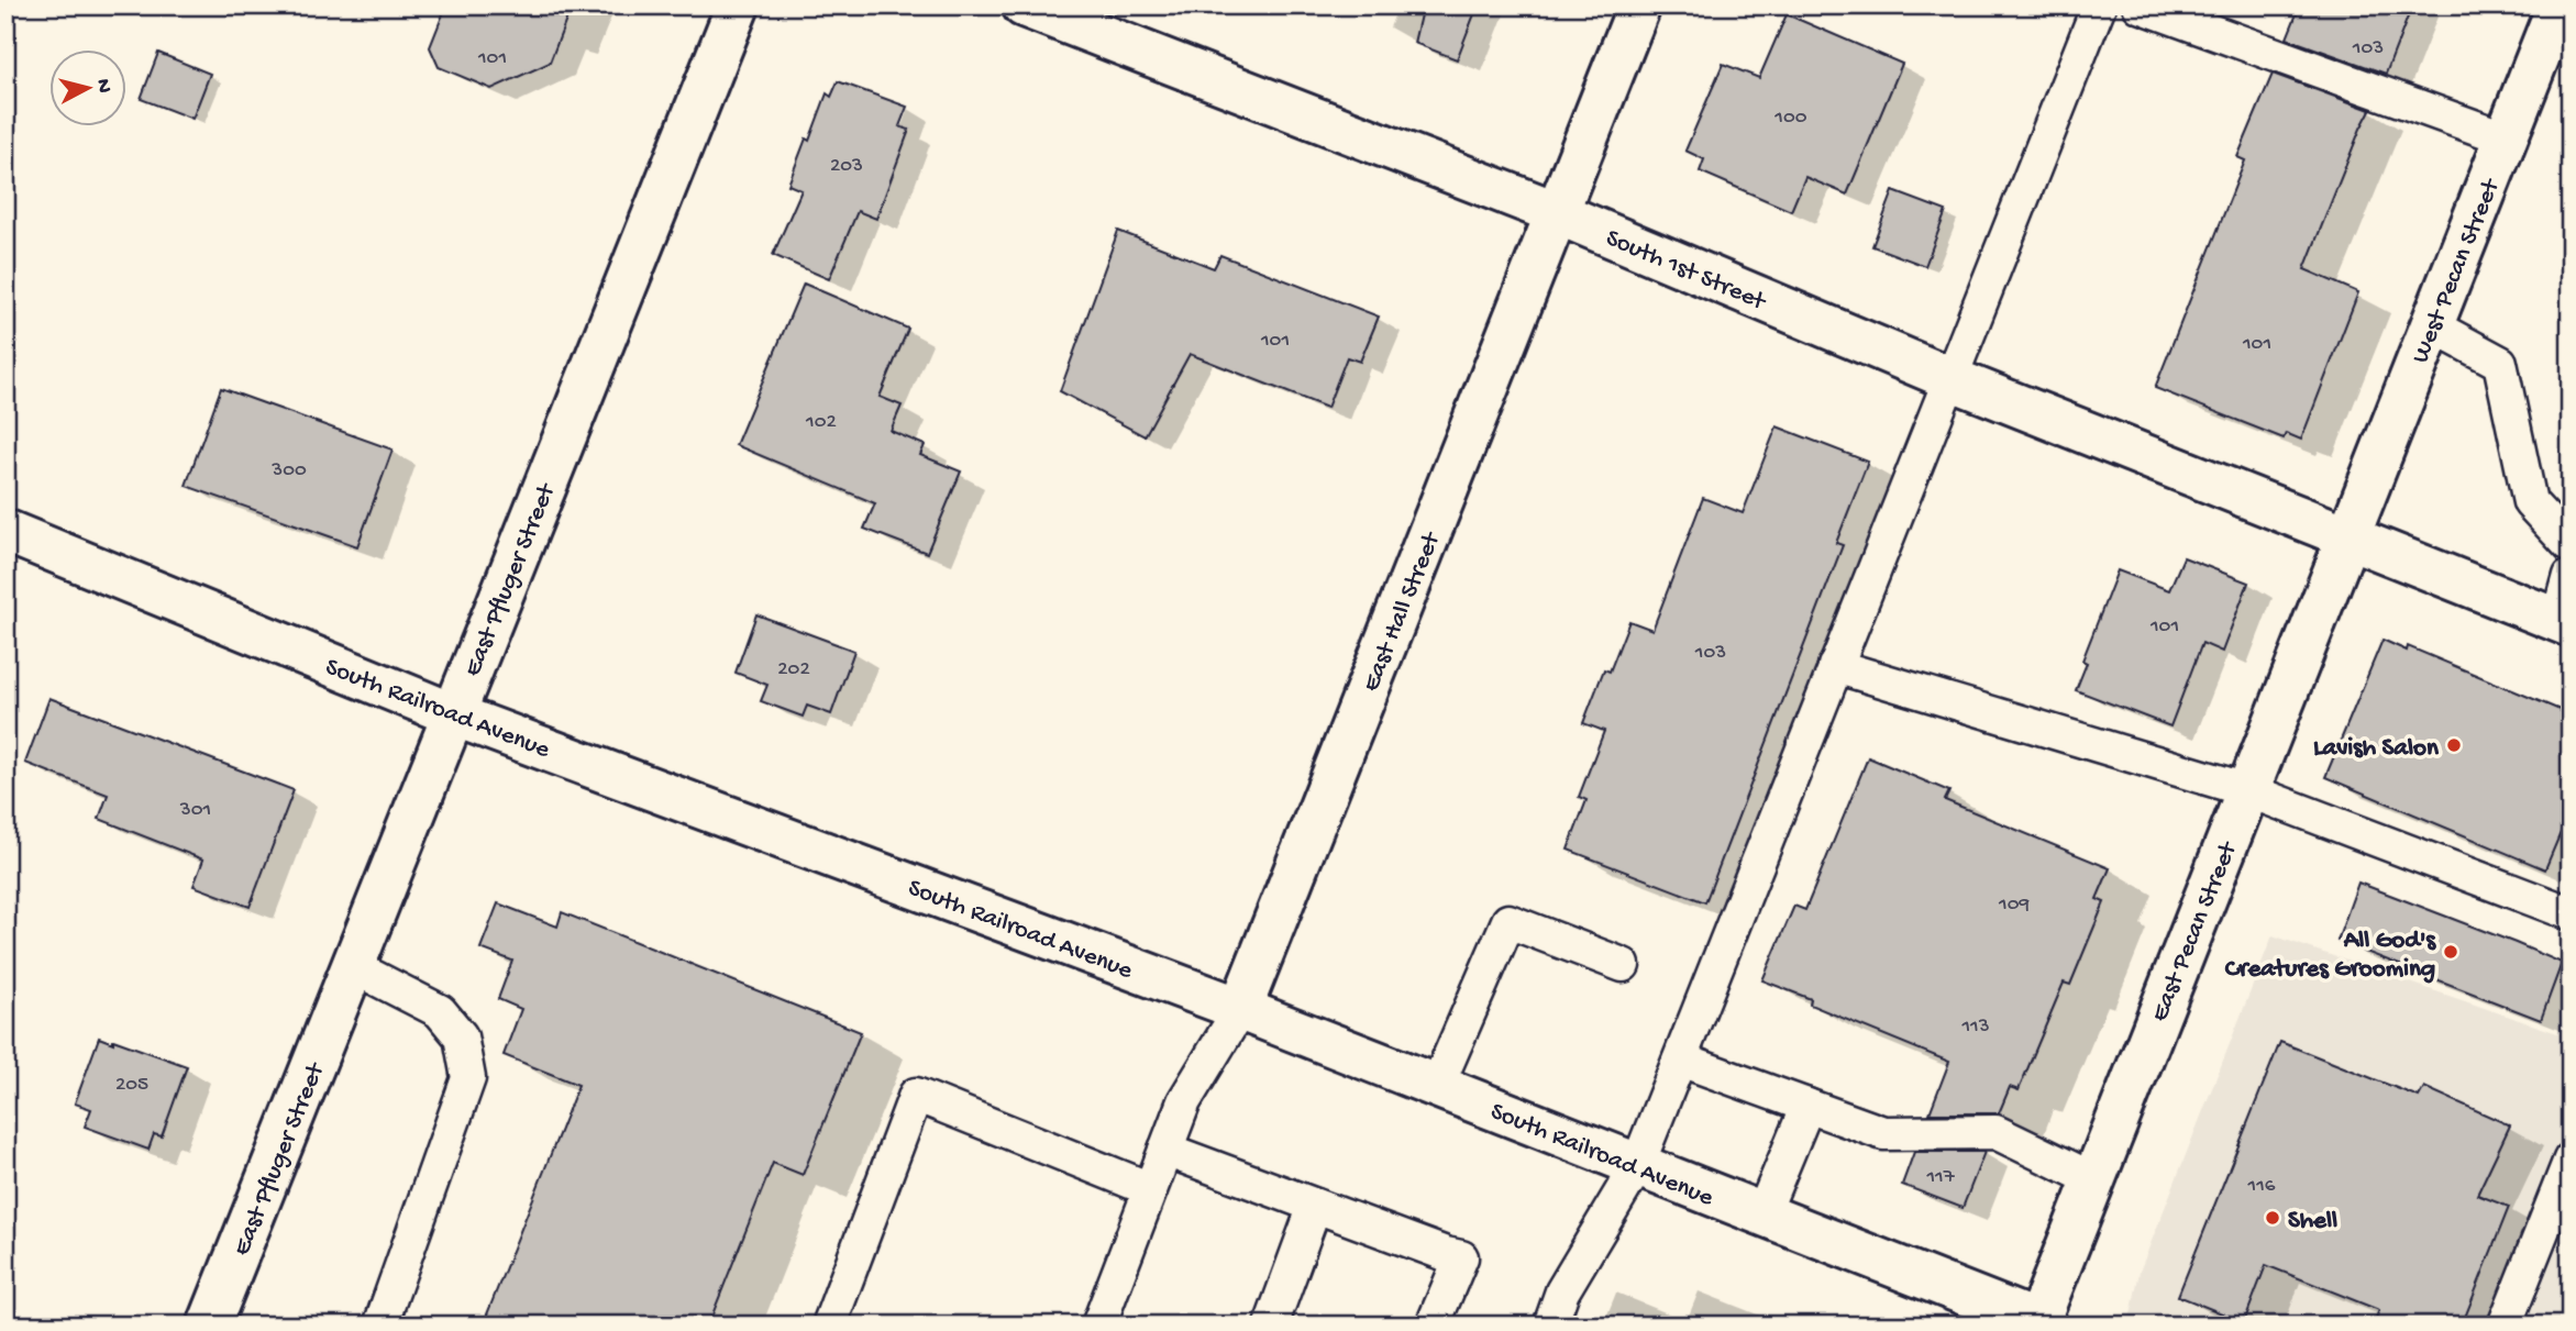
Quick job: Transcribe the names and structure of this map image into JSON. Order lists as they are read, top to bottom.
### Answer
{
  "streets": {
    "street": [
      "South 1st Street",
      "West Pecan Street",
      "East Pfluger Street",
      "East Hall Street",
      "South Railroad Avenue",
      "East Pecan Street"
    ]
  },
  "crossings": [
    ["South 1st Street", "West Pecan Street"],
    ["South 1st Street", "East Hall Street"],
    ["South 1st Street", "East Pecan Street"],
    ["West Pecan Street", "East Pecan Street"],
    ["East Pfluger Street", "South Railroad Avenue"],
    ["East Hall Street", "South Railroad Avenue"],
    ["South Railroad Avenue", "East Pecan Street"]
  ],
  "places": ["Lavish Salon", "All God's Creatures Grooming", "Shell"],
  "house_numbers": [
    "103",
    "101",
    "100",
    "203",
    "101",
    "101",
    "102",
    "300",
    "101",
    "103",
    "202",
    "301",
    "109",
    "113",
    "205",
    "117",
    "116"
  ],
  "north": "right"
}
